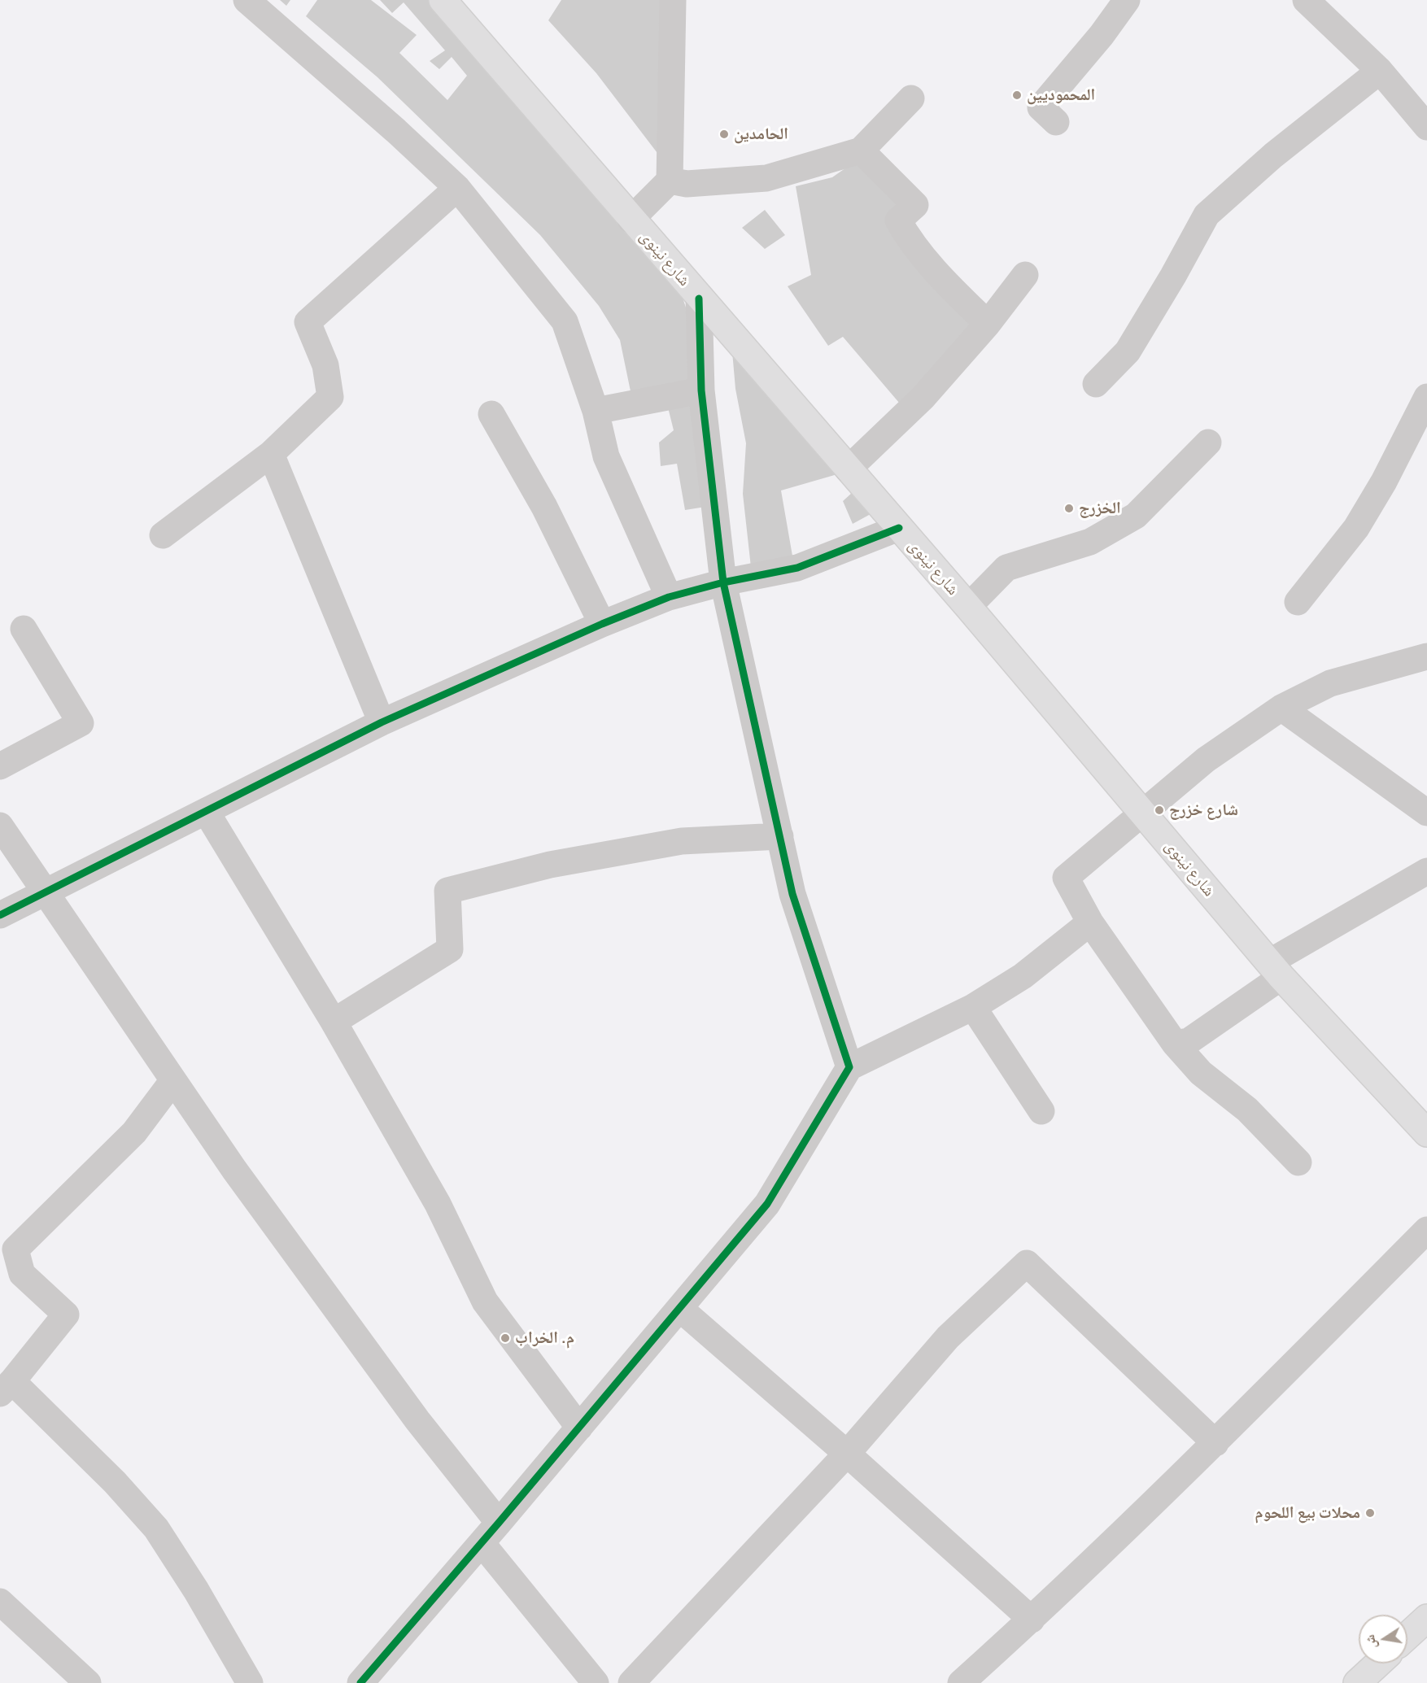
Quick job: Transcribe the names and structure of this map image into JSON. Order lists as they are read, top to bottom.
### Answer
{
  "streets": {
    "main road": ["شارع نينوى"]
  },
  "places": [
    "المحموديين",
    "الحامدين",
    "الخزرج",
    "شارع خزرج",
    "م. الخراب",
    "محلات بيع اللحوم"
  ],
  "north": "left"
}
